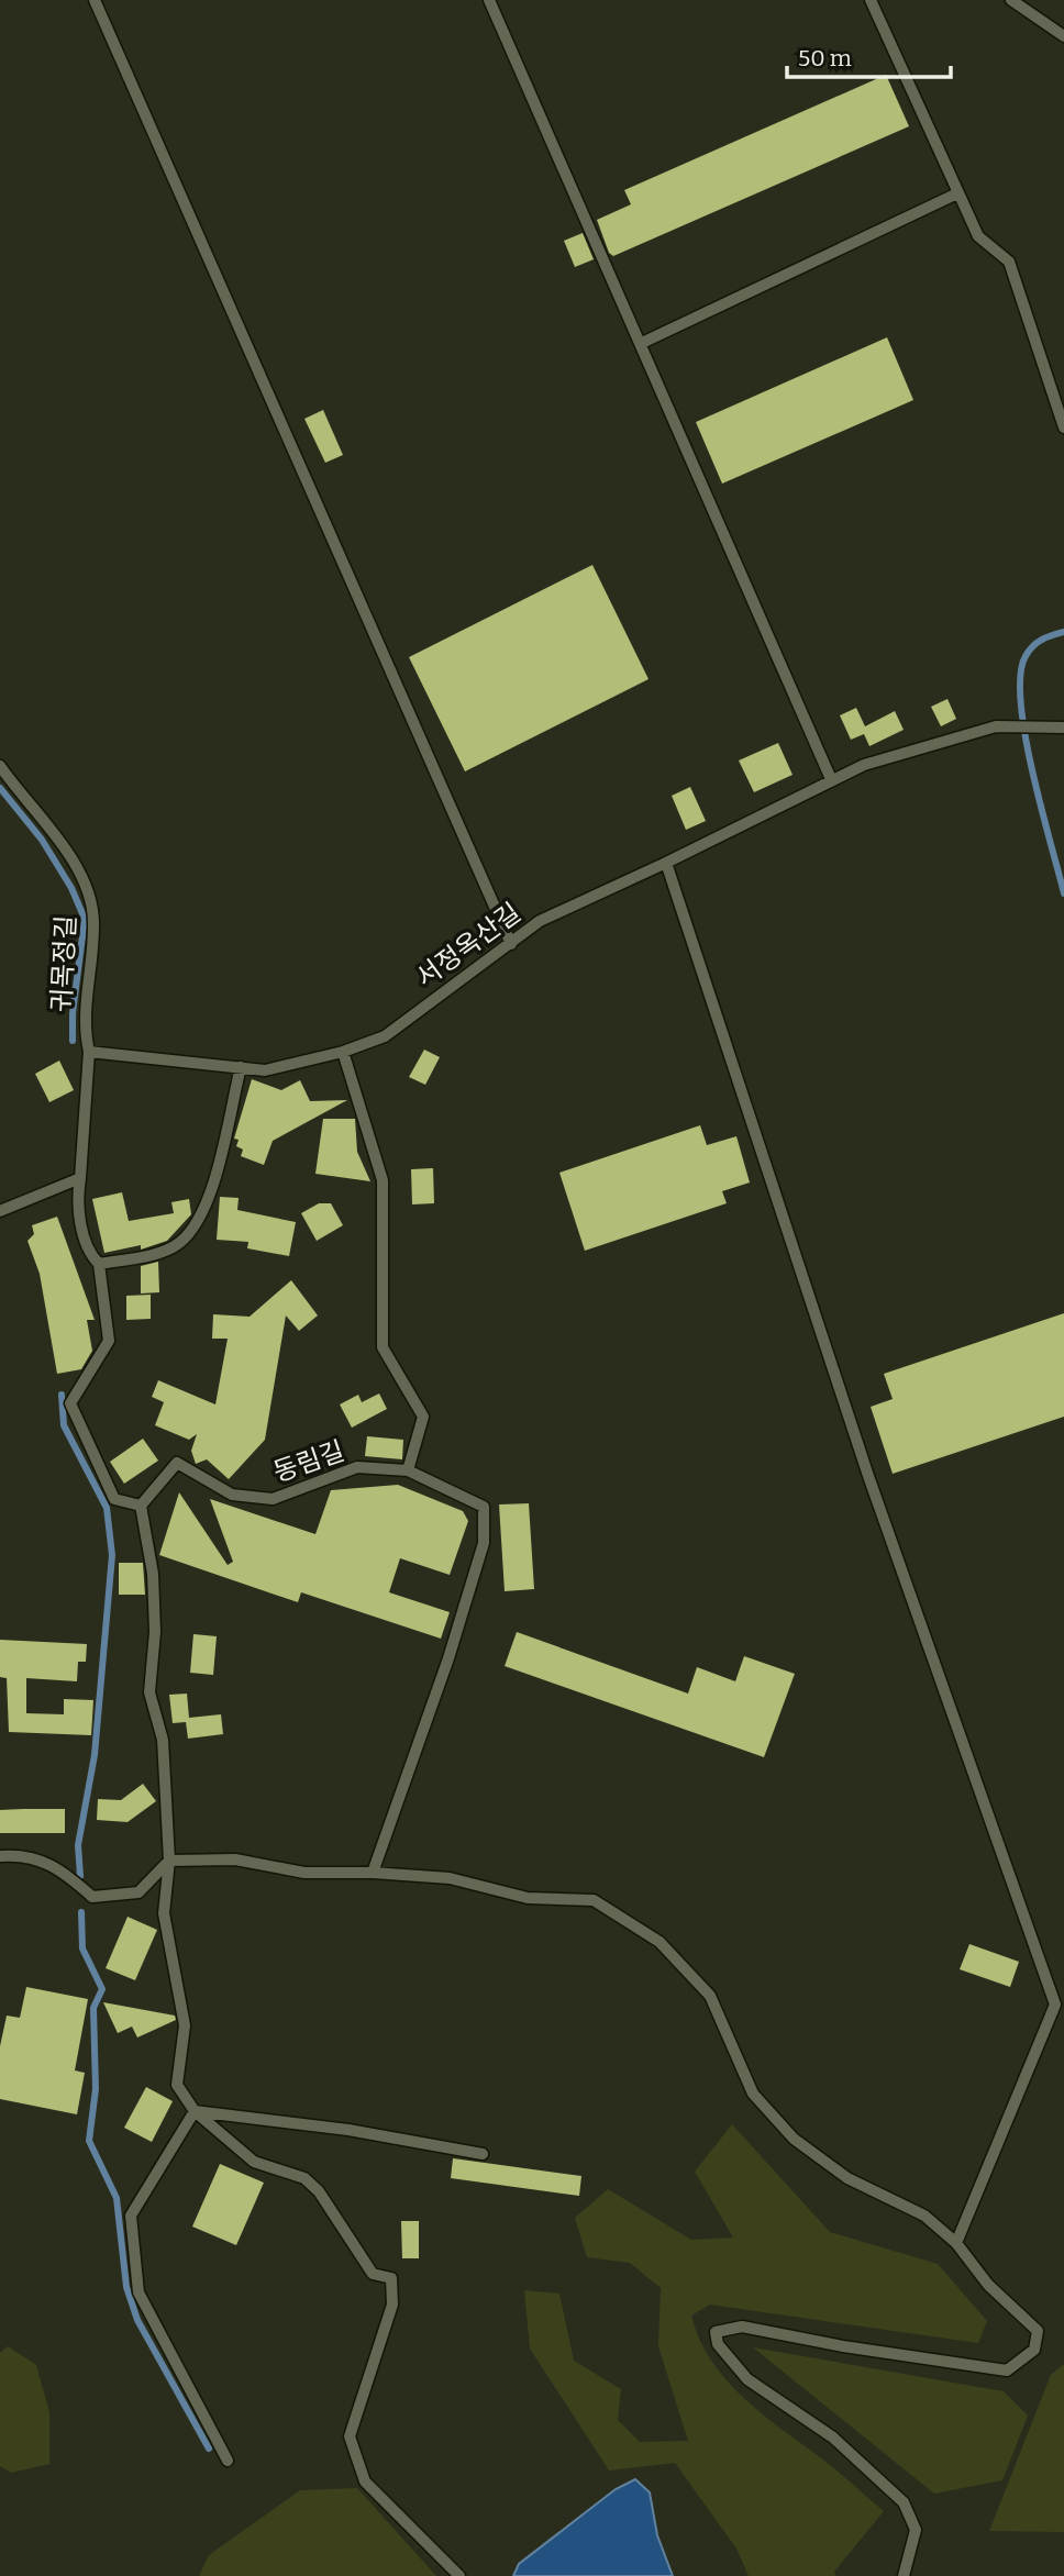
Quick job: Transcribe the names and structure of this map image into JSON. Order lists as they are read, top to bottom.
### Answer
{
  "streets": {
    "lane": ["서정옥산길", "귀목정길", "동림길"]
  },
  "crossings": [
    ["서정옥산길", "귀목정길"]
  ],
  "scale_bar": "50 m"
}
